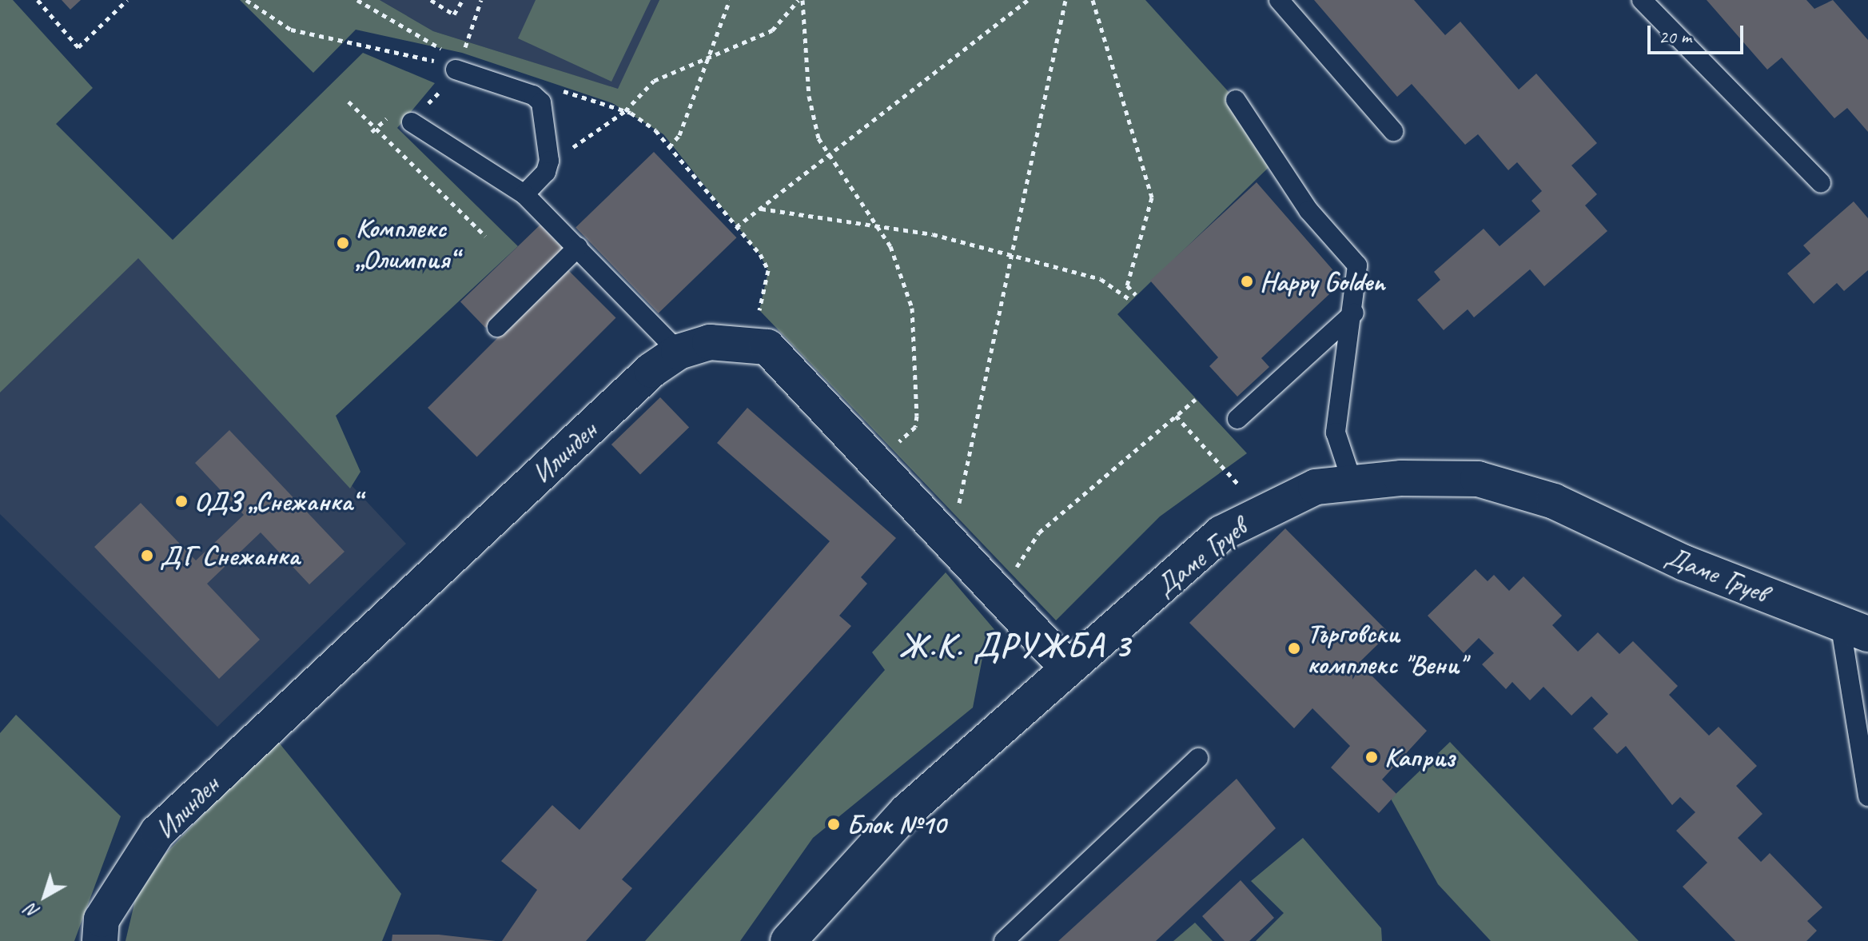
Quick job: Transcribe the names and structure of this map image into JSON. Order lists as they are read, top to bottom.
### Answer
{
  "streets": {
    "street": ["Илинден", "Даме Груев"]
  },
  "crossings": [
    ["Илинден", "Даме Груев"]
  ],
  "districts": ["Ж.К. ДРУЖБА 3"],
  "places": [
    "Комплекс „Олимпия“",
    "Happy Golden",
    "ОДЗ „Снежанка“",
    "ДГ Снежанка",
    "Търговски комплекс \"Вени\"",
    "Каприз",
    "Блок №10"
  ],
  "scale_bar": "20 m",
  "north": "bottom left"
}
